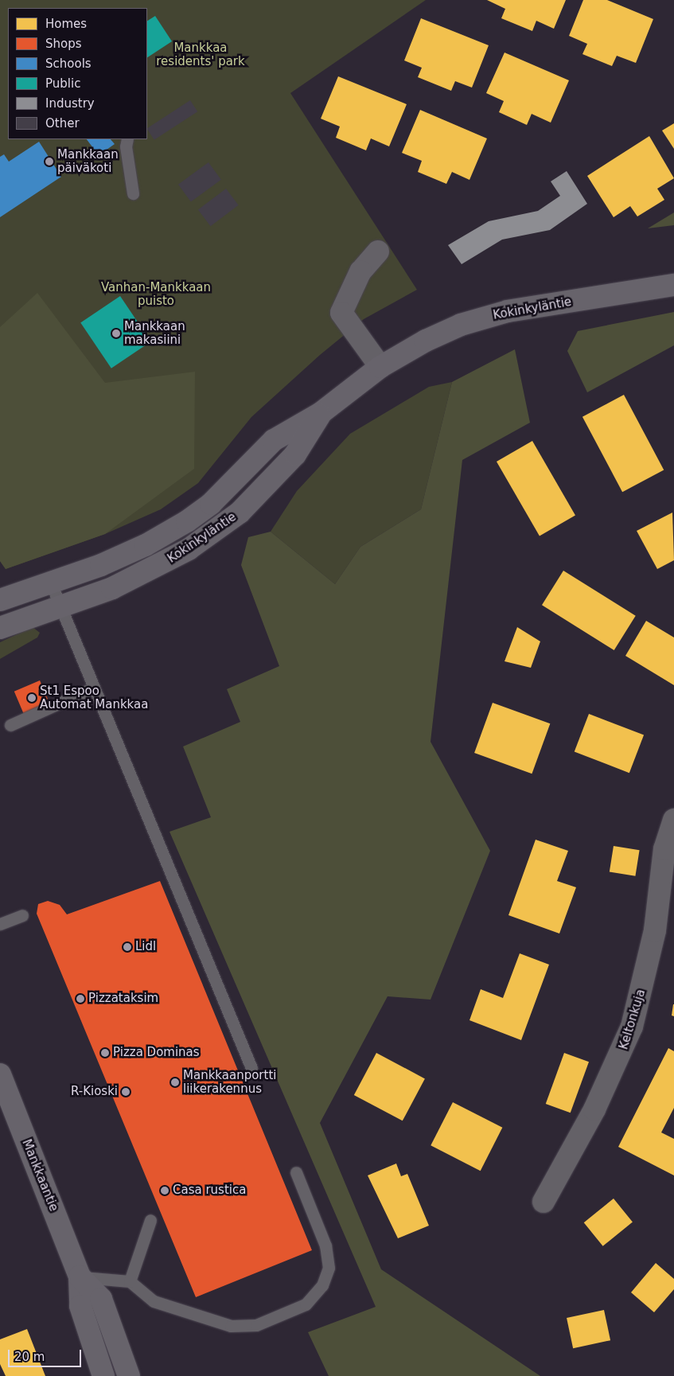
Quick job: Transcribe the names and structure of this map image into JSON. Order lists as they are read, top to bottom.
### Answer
{
  "streets": {
    "main road": ["Kokinkyläntie", "Mankkaantie"],
    "street": ["Keltonkuja"]
  },
  "parks": ["Mankkaa residents' park", "Vanhan-Mankkaan puisto"],
  "places": [
    "Mankkaan päiväkoti",
    "Mankkaan makasiini",
    "St1 Espoo Automat Mankkaa",
    "Lidl",
    "Pizzataksim",
    "Pizza Dominas",
    "Mankkaanportti liikerakennus",
    "R-Kioski",
    "Casa rustica"
  ],
  "legend": [
    "Homes",
    "Shops",
    "Schools",
    "Public",
    "Industry",
    "Other"
  ],
  "scale_bar": "20 m"
}
